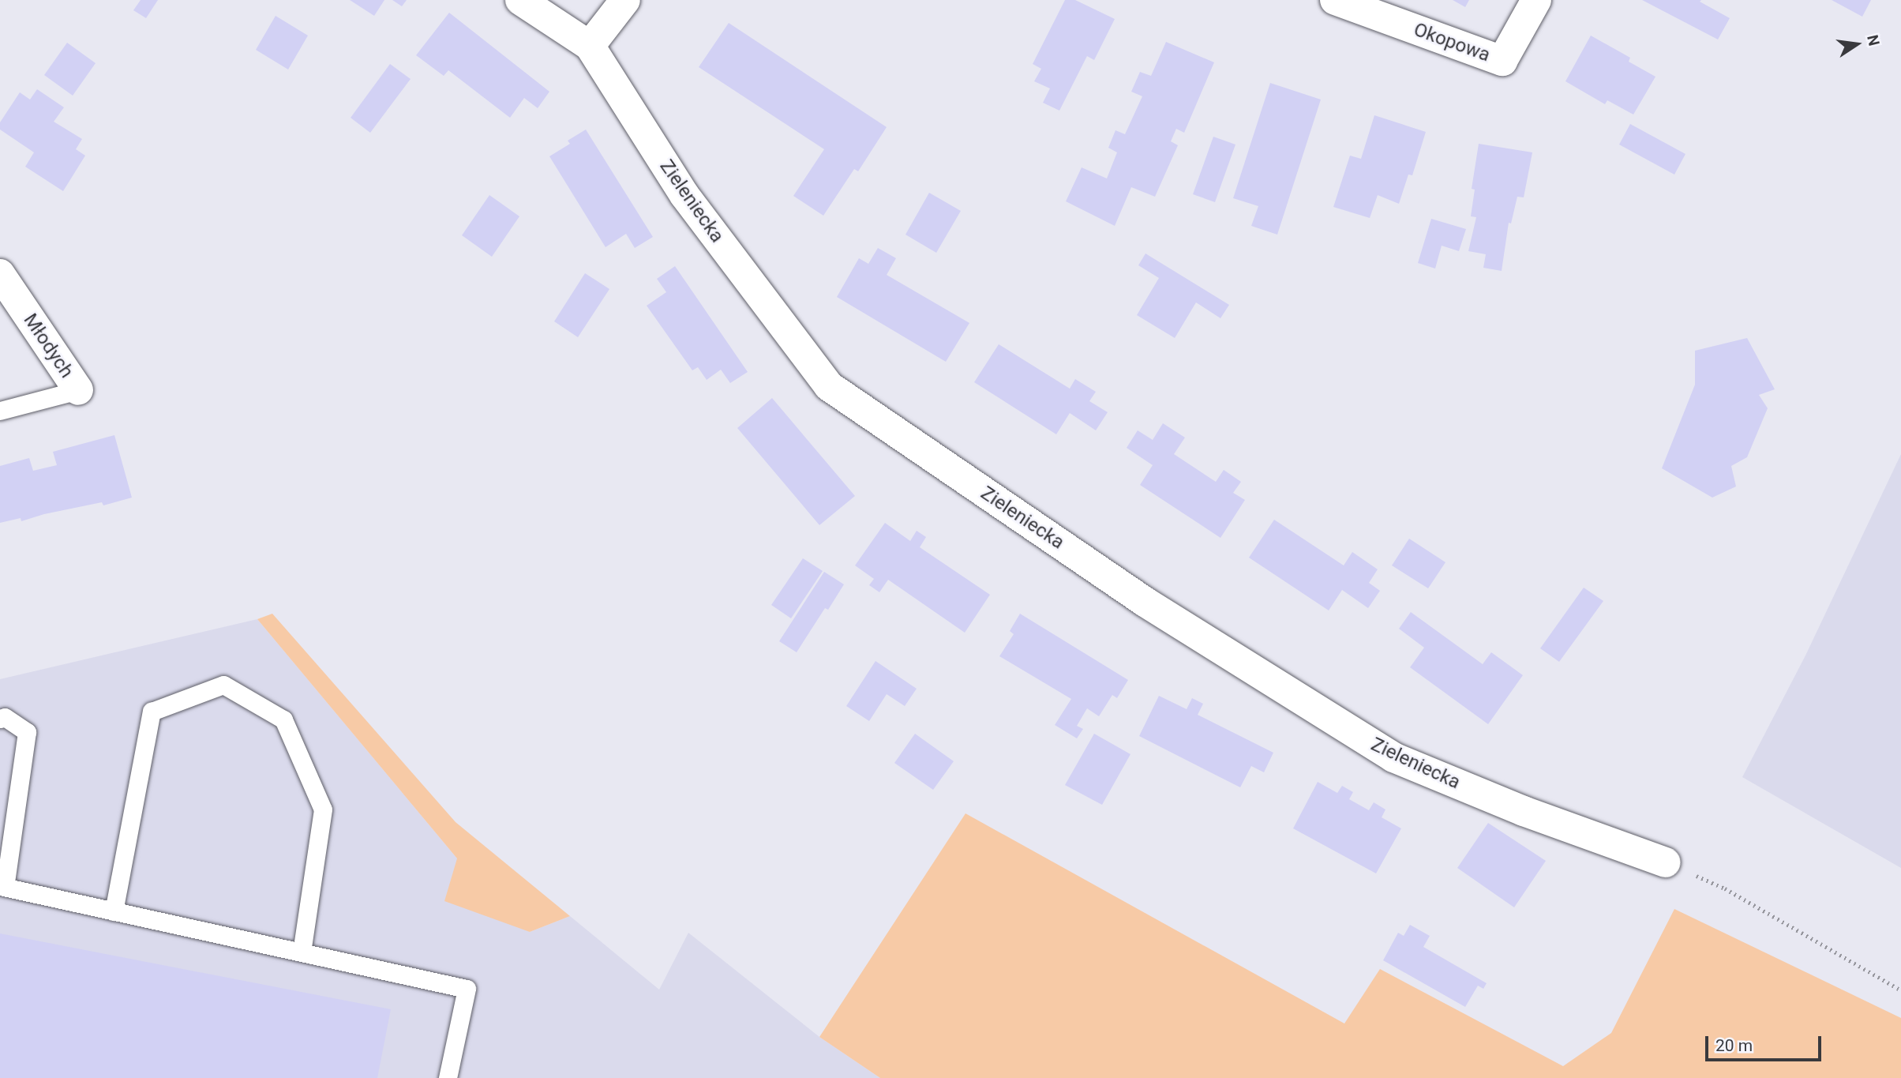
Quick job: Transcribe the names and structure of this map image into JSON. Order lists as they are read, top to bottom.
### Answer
{
  "streets": {
    "street": ["Okopowa", "Zieleniecka", "Młodych"]
  },
  "scale_bar": "20 m",
  "north": "right"
}
